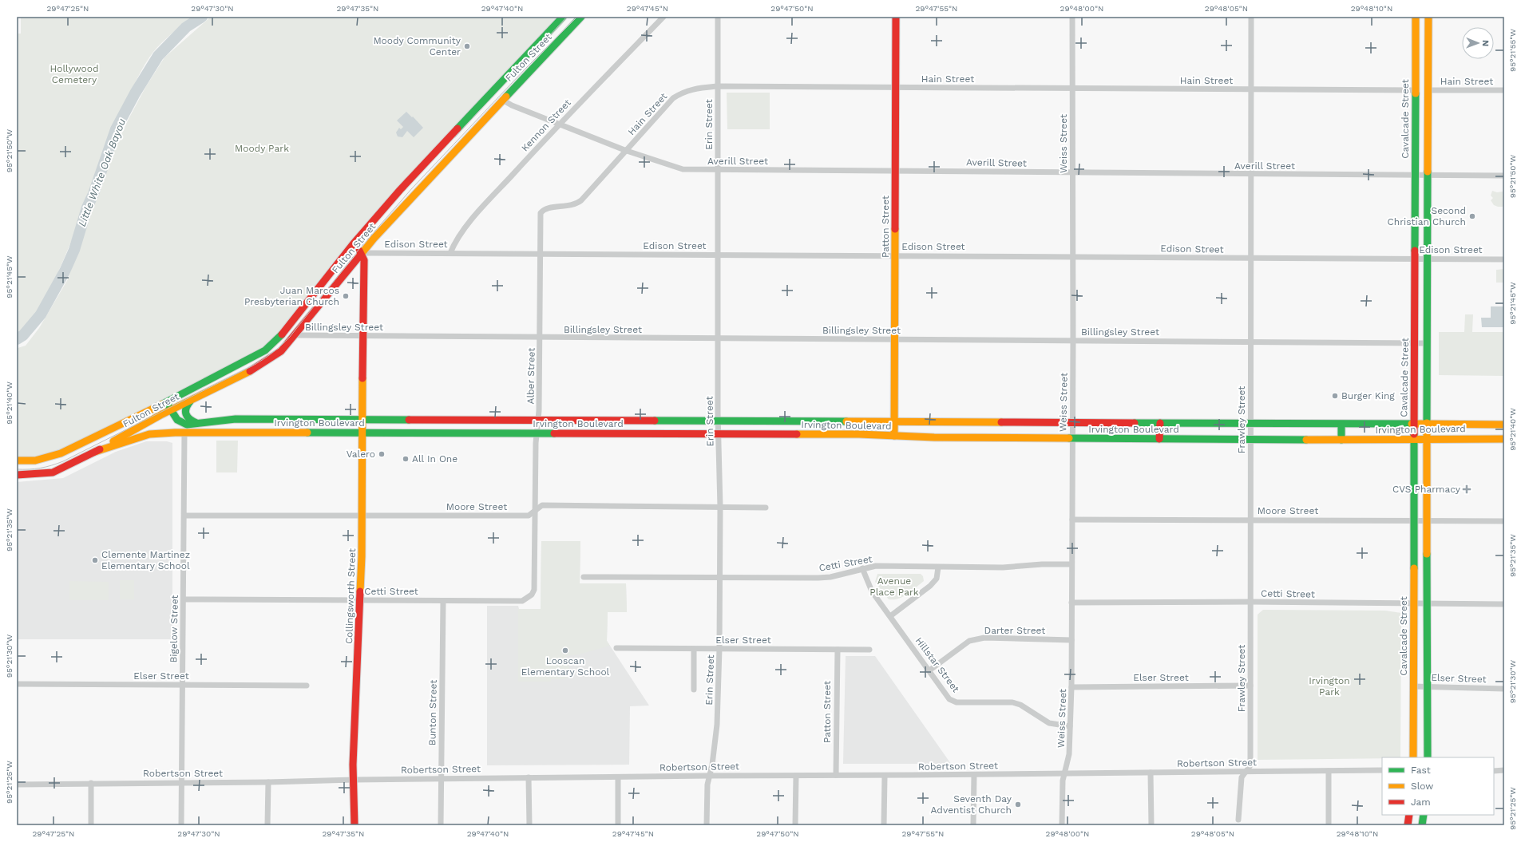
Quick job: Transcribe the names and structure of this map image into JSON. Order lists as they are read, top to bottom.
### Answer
{
  "streets": {
    "main road": [
      "Fulton Street",
      "Cavalcade Street",
      "Patton Street",
      "Irvington Boulevard",
      "Collingsworth Street"
    ],
    "street": [
      "Hain Street",
      "Erin Street",
      "Kennon Street",
      "Weiss Street",
      "Averill Street",
      "Edison Street",
      "Billingsley Street",
      "Alber Street",
      "Frawley Street",
      "Moore Street",
      "Cetti Street",
      "Bigelow Street",
      "Darter Street",
      "Elser Street",
      "Hillstar Street",
      "Bunton Street",
      "Robertson Street"
    ]
  },
  "crossings": [
    ["Fulton Street", "Averill Street"],
    ["Fulton Street", "Edison Street"],
    ["Fulton Street", "Billingsley Street"],
    ["Fulton Street", "Irvington Boulevard"],
    ["Fulton Street", "Collingsworth Street"],
    ["Hain Street", "Cavalcade Street"],
    ["Hain Street", "Erin Street"],
    ["Hain Street", "Weiss Street"],
    ["Hain Street", "Averill Street"],
    ["Hain Street", "Patton Street"],
    ["Hain Street", "Alber Street"],
    ["Hain Street", "Frawley Street"],
    ["Cavalcade Street", "Averill Street"],
    ["Cavalcade Street", "Edison Street"],
    ["Cavalcade Street", "Billingsley Street"],
    ["Cavalcade Street", "Irvington Boulevard"],
    ["Cavalcade Street", "Moore Street"],
    ["Cavalcade Street", "Cetti Street"],
    ["Cavalcade Street", "Elser Street"],
    ["Erin Street", "Averill Street"],
    ["Erin Street", "Edison Street"],
    ["Erin Street", "Billingsley Street"],
    ["Erin Street", "Irvington Boulevard"],
    ["Erin Street", "Moore Street"],
    ["Erin Street", "Cetti Street"],
    ["Erin Street", "Elser Street"],
    ["Erin Street", "Robertson Street"],
    ["Kennon Street", "Averill Street"],
    ["Kennon Street", "Edison Street"],
    ["Weiss Street", "Averill Street"],
    ["Weiss Street", "Edison Street"],
    ["Weiss Street", "Billingsley Street"],
    ["Weiss Street", "Irvington Boulevard"],
    ["Weiss Street", "Moore Street"],
    ["Weiss Street", "Cetti Street"],
    ["Weiss Street", "Darter Street"],
    ["Weiss Street", "Elser Street"],
    ["Weiss Street", "Hillstar Street"],
    ["Weiss Street", "Robertson Street"],
    ["Averill Street", "Patton Street"],
    ["Averill Street", "Frawley Street"],
    ["Patton Street", "Edison Street"],
    ["Patton Street", "Billingsley Street"],
    ["Patton Street", "Irvington Boulevard"],
    ["Patton Street", "Elser Street"],
    ["Patton Street", "Robertson Street"],
    ["Edison Street", "Alber Street"],
    ["Edison Street", "Frawley Street"],
    ["Edison Street", "Collingsworth Street"],
    ["Billingsley Street", "Alber Street"],
    ["Billingsley Street", "Frawley Street"],
    ["Billingsley Street", "Collingsworth Street"],
    ["Alber Street", "Irvington Boulevard"],
    ["Alber Street", "Moore Street"],
    ["Alber Street", "Cetti Street"],
    ["Frawley Street", "Irvington Boulevard"],
    ["Frawley Street", "Moore Street"],
    ["Frawley Street", "Cetti Street"],
    ["Frawley Street", "Elser Street"],
    ["Frawley Street", "Robertson Street"],
    ["Irvington Boulevard", "Collingsworth Street"],
    ["Irvington Boulevard", "Bigelow Street"],
    ["Moore Street", "Collingsworth Street"],
    ["Moore Street", "Bigelow Street"],
    ["Cetti Street", "Collingsworth Street"],
    ["Cetti Street", "Bigelow Street"],
    ["Cetti Street", "Hillstar Street"],
    ["Cetti Street", "Bunton Street"],
    ["Collingsworth Street", "Robertson Street"],
    ["Bigelow Street", "Elser Street"],
    ["Bigelow Street", "Robertson Street"],
    ["Darter Street", "Hillstar Street"],
    ["Bunton Street", "Robertson Street"]
  ],
  "water": ["Little White Oak Bayou"],
  "parks": [
    "Hollywood Cemetery",
    "Moody Park",
    "Avenue Place Park",
    "Irvington Park"
  ],
  "places": {
    "other": [
      "Moody Community Center",
      "Second Christian Church",
      "Juan Marcos Presbyterian Church",
      "Burger King",
      "Valero",
      "All In One",
      "Clemente Martinez Elementary School",
      "Looscan Elementary School",
      "Seventh Day Adventist Church"
    ],
    "health": ["CVS Pharmacy"]
  },
  "legend": ["Fast", "Slow", "Jam"],
  "north": "right",
  "coordinates": [
    "29°47'25\"N",
    "29°47'30\"N",
    "29°47'35\"N",
    "29°47'40\"N",
    "29°47'45\"N",
    "29°47'50\"N",
    "29°47'55\"N",
    "29°48'00\"N",
    "29°48'05\"N",
    "29°48'10\"N",
    "95°21'55\"W",
    "95°21'50\"W",
    "95°21'45\"W",
    "95°21'40\"W",
    "95°21'35\"W",
    "95°21'30\"W",
    "95°21'25\"W"
  ]
}
